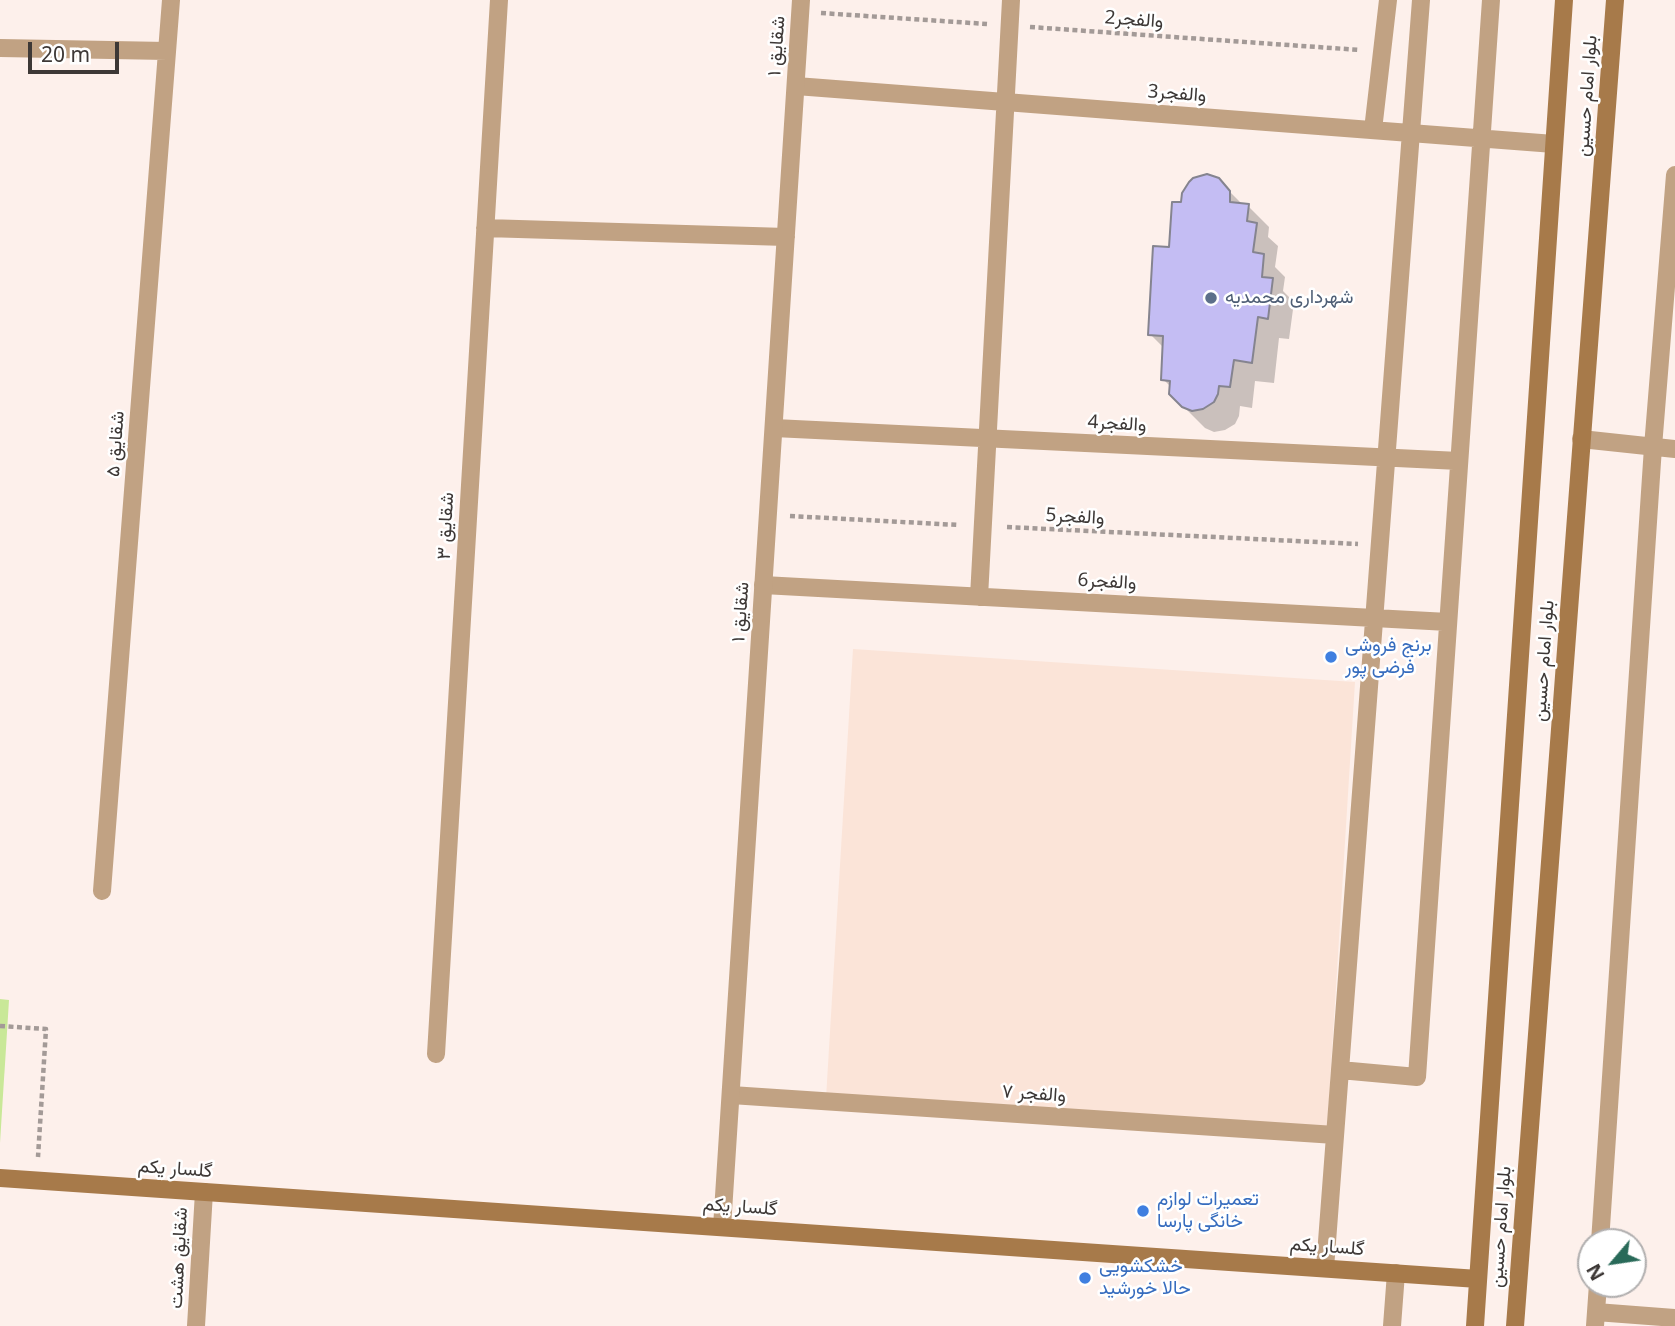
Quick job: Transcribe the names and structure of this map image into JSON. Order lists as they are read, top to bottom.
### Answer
{
  "streets": {
    "main road": ["بلوار امام حسین", "گلسار یکم"],
    "street": [
      "شقایق ۱",
      "والفجر3",
      "والفجر4",
      "شقایق ۵",
      "شقایق ۳",
      "والفجر6",
      "والفجر ۷",
      "شقایق هشت"
    ],
    "path": ["والفجر2", "والفجر5"]
  },
  "crossings": [
    ["والفجر2", "شقایق ۱"],
    ["شقایق ۱", "والفجر3"],
    ["شقایق ۱", "والفجر4"],
    ["شقایق ۱", "والفجر5"],
    ["شقایق ۱", "والفجر6"],
    ["شقایق ۱", "والفجر ۷"],
    ["شقایق ۱", "گلسار یکم"],
    ["والفجر3", "بلوار امام حسین"],
    ["بلوار امام حسین", "گلسار یکم"],
    ["گلسار یکم", "شقایق هشت"]
  ],
  "places": [
    "شهرداری محمدیه",
    "برنج فروشی فرضی پور",
    "تعمیرات لوازم خانگی پارسا",
    "خشکشویی حالا خورشید"
  ],
  "scale_bar": "20 m",
  "north": "bottom left"
}
